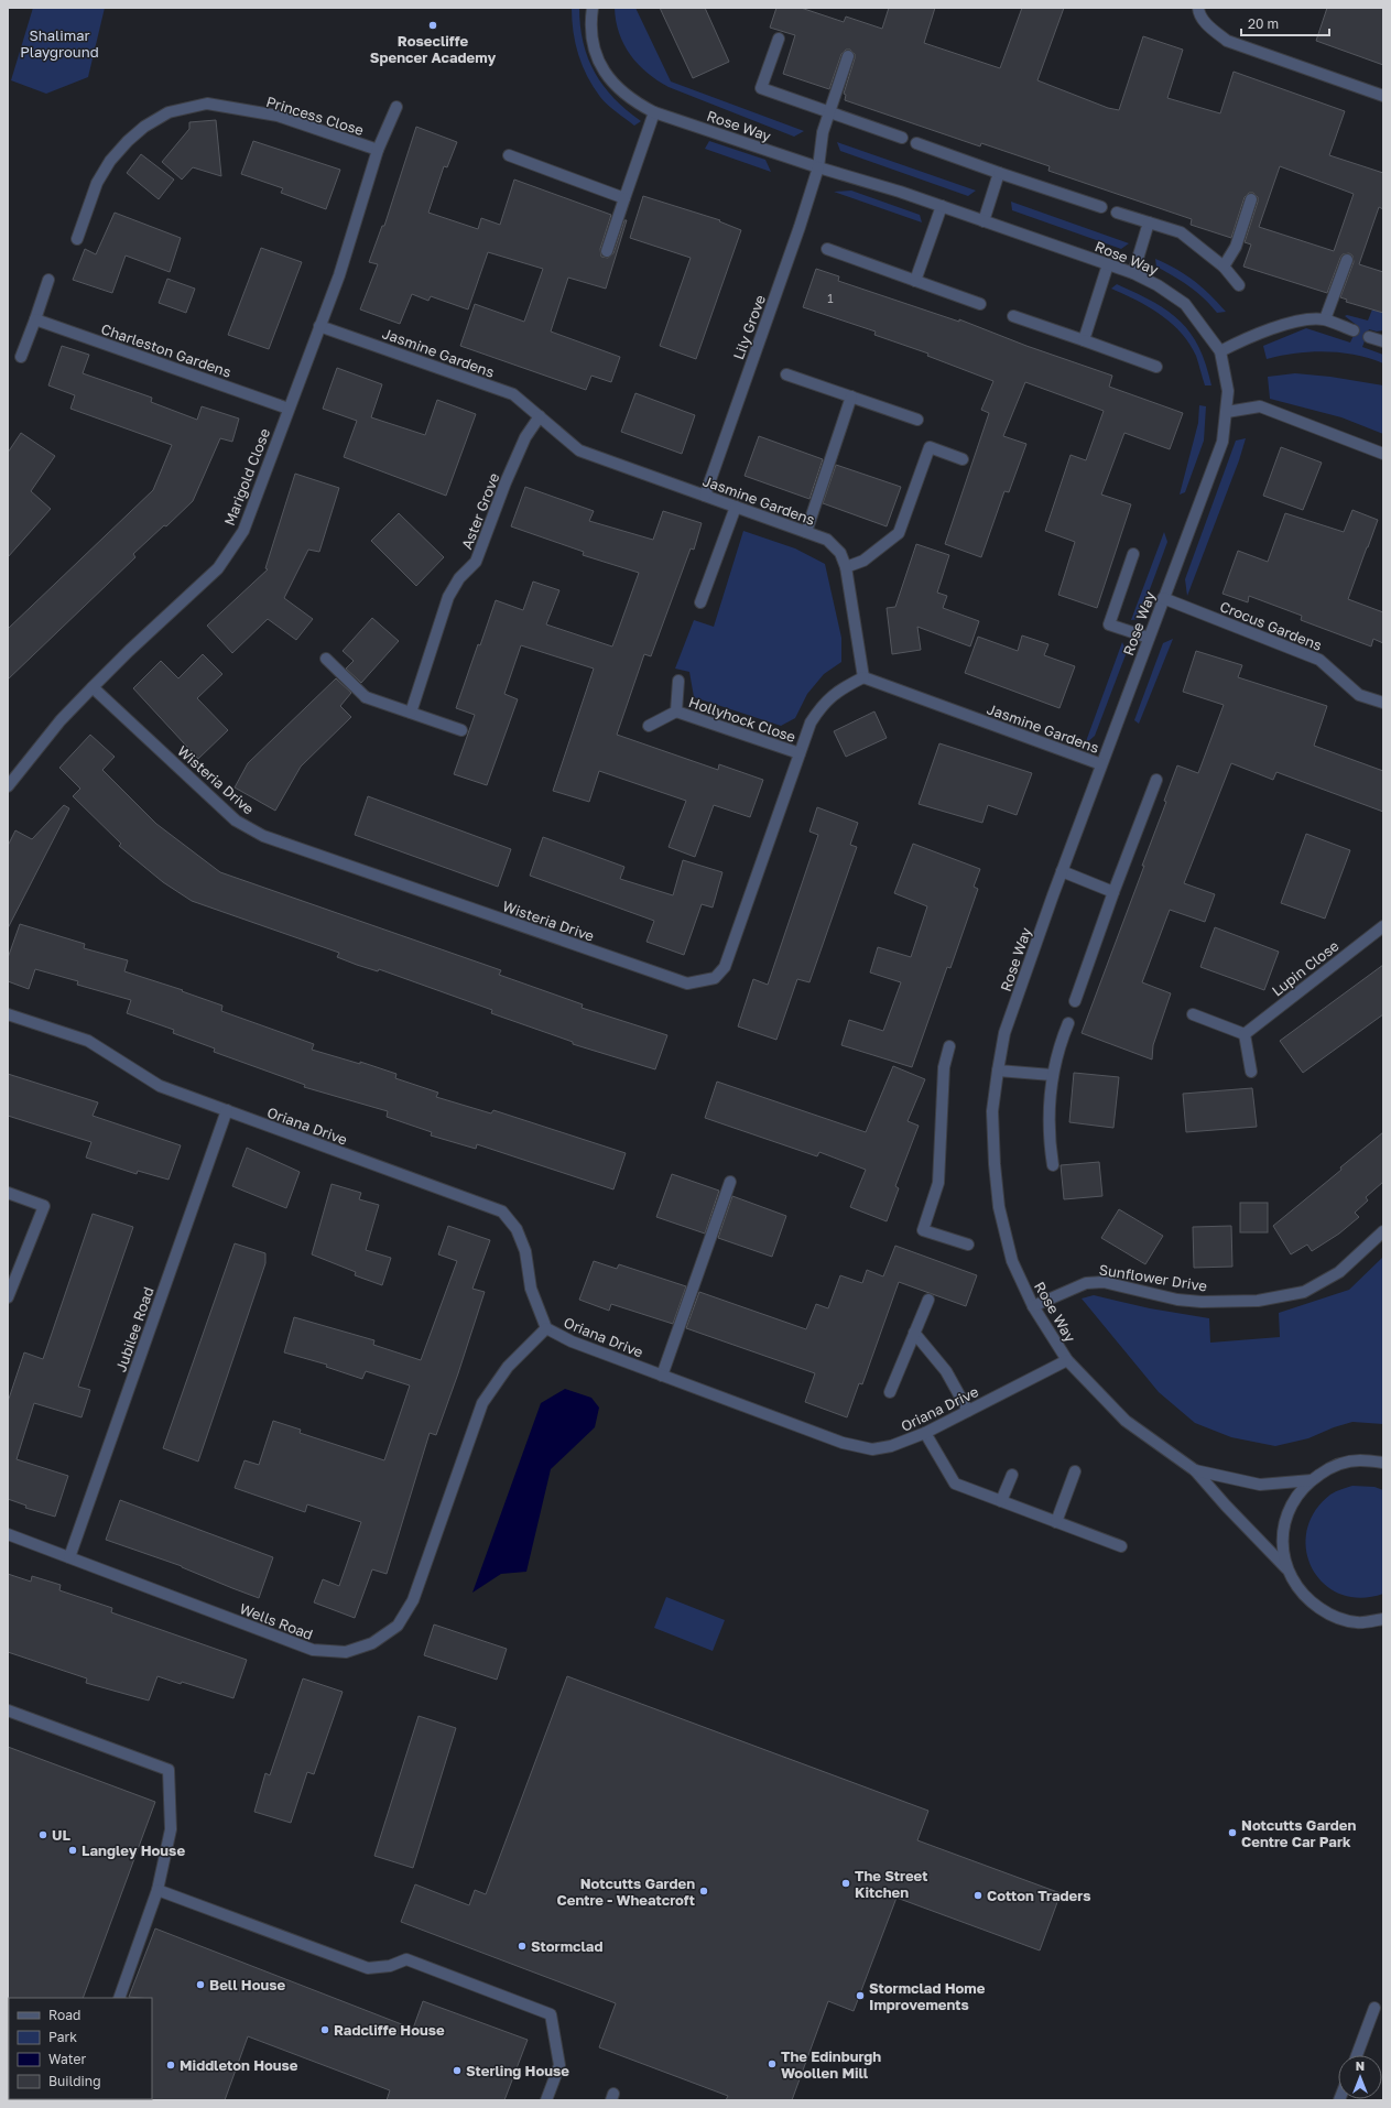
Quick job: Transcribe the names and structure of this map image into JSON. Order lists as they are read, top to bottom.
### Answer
{
  "streets": {
    "street": [
      "Princess Close",
      "Rose Way",
      "Lily Grove",
      "Charleston Gardens",
      "Jasmine Gardens",
      "Marigold Close",
      "Aster Grove",
      "Crocus Gardens",
      "Hollyhock Close",
      "Wisteria Drive",
      "Lupin Close",
      "Oriana Drive",
      "Sunflower Drive",
      "Jubilee Road",
      "Wells Road"
    ]
  },
  "crossings": [
    ["Princess Close", "Marigold Close"],
    ["Rose Way", "Lily Grove"],
    ["Rose Way", "Jasmine Gardens"],
    ["Rose Way", "Crocus Gardens"],
    ["Rose Way", "Oriana Drive"],
    ["Rose Way", "Sunflower Drive"],
    ["Lily Grove", "Jasmine Gardens"],
    ["Charleston Gardens", "Marigold Close"],
    ["Jasmine Gardens", "Marigold Close"],
    ["Jasmine Gardens", "Aster Grove"],
    ["Jasmine Gardens", "Wisteria Drive"],
    ["Marigold Close", "Wisteria Drive"],
    ["Hollyhock Close", "Wisteria Drive"],
    ["Oriana Drive", "Jubilee Road"],
    ["Oriana Drive", "Wells Road"],
    ["Jubilee Road", "Wells Road"]
  ],
  "parks": ["Shalimar Playground"],
  "places": [
    "Rosecliffe Spencer Academy",
    "Notcutts Garden Centre Car Park",
    "UL",
    "Langley House",
    "The Street Kitchen",
    "Notcutts Garden Centre - Wheatcroft",
    "Cotton Traders",
    "Stormclad",
    "Bell House",
    "Stormclad Home Improvements",
    "Radcliffe House",
    "The Edinburgh Woollen Mill",
    "Middleton House",
    "Sterling House"
  ],
  "house_numbers": ["1"],
  "legend": [
    "Road",
    "Park",
    "Water",
    "Building"
  ],
  "scale_bar": "20 m",
  "north": "top"
}
